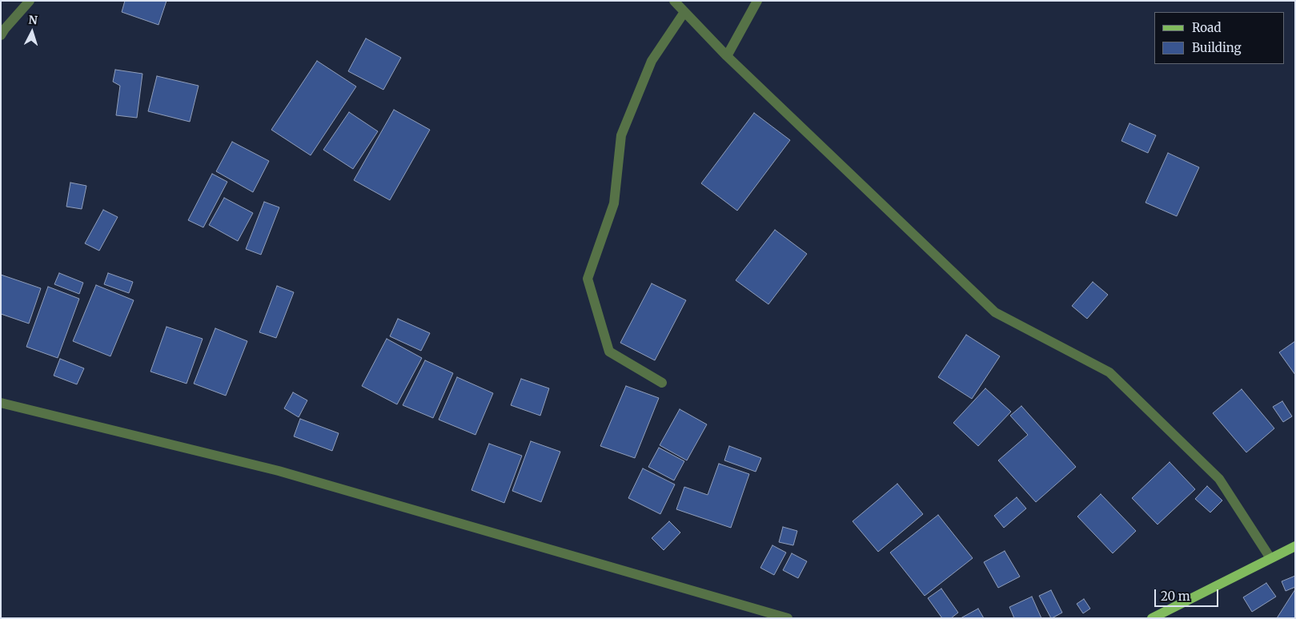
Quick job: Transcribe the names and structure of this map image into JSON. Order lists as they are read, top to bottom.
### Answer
{
  "legend": ["Road", "Building"],
  "scale_bar": "20 m",
  "north": "top"
}
